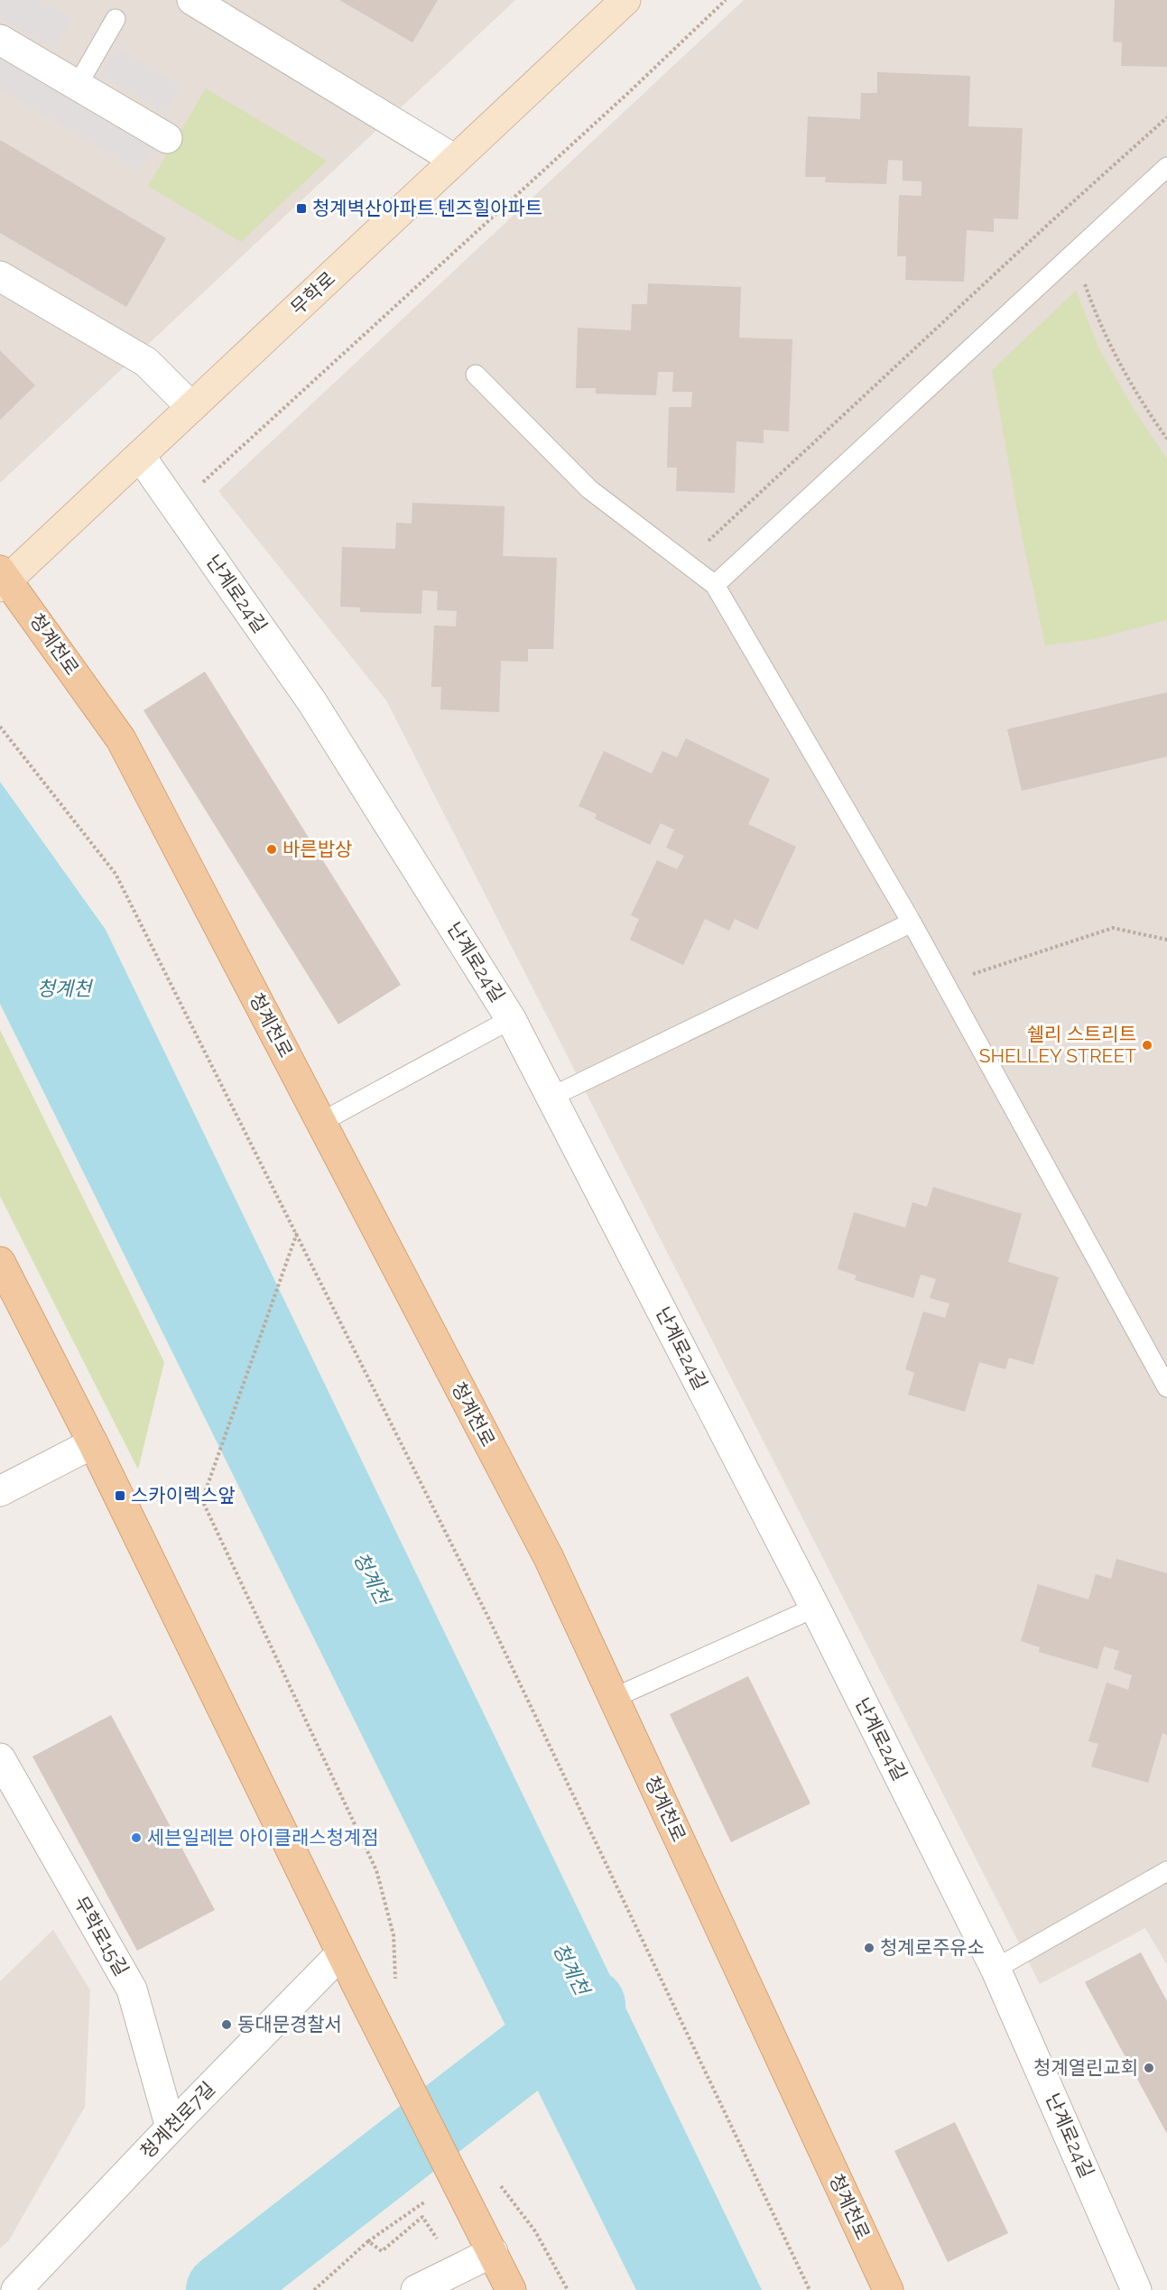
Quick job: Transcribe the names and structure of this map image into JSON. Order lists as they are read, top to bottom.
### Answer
{
  "streets": {
    "main road": ["무학로", "청계천로"],
    "street": ["난계로24길", "무학로15길", "청계천로7길"]
  },
  "crossings": [
    ["무학로", "난계로24길"],
    ["무학로", "청계천로"],
    ["무학로15길", "청계천로7길"]
  ],
  "water": ["청계천"],
  "places": {
    "transit": ["청계벽산아파트.텐즈힐아파트", "스카이렉스앞"],
    "other": [
      "바른밥상",
      "쉘리 스트리트 SHELLEY STREET",
      "세븐일레븐 아이클래스청계점",
      "청계로주유소",
      "동대문경찰서",
      "청계열린교회"
    ]
  }
}
